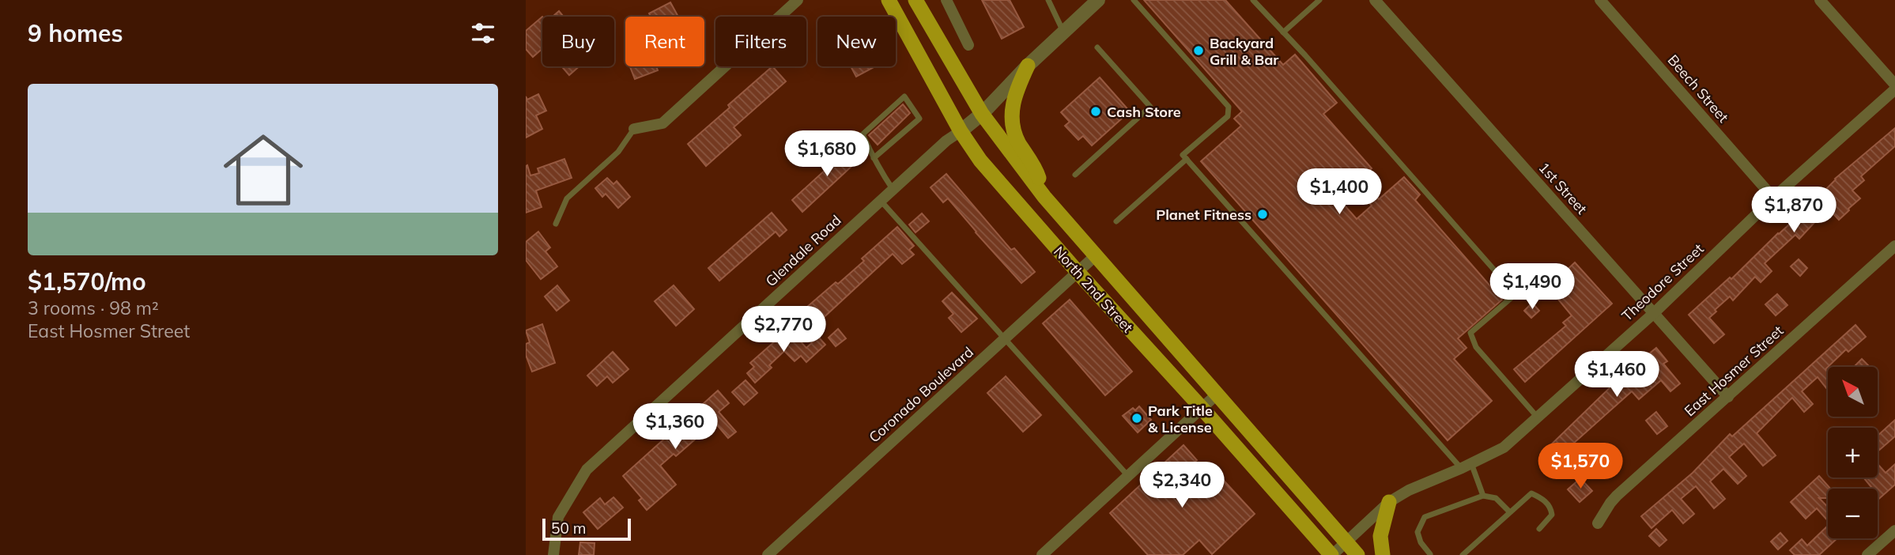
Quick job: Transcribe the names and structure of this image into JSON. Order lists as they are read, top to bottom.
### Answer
{
  "streets": {
    "main road": ["North 2nd Street"],
    "street": [
      "Beech Street",
      "1st Street",
      "Glendale Road",
      "Theodore Street",
      "East Hosmer Street",
      "Coronado Boulevard"
    ]
  },
  "crossings": [
    ["Beech Street", "Theodore Street"],
    ["1st Street", "Theodore Street"],
    ["1st Street", "East Hosmer Street"],
    ["Glendale Road", "North 2nd Street"],
    ["Theodore Street", "North 2nd Street"],
    ["North 2nd Street", "Coronado Boulevard"]
  ],
  "places": [
    "Backyard Grill & Bar",
    "Cash Store",
    "Planet Fitness",
    "Park Title & License"
  ],
  "scale_bar": "50 m",
  "north": "top left",
  "page": {
    "heading": "9 homes",
    "chip": [
      "Buy",
      "Rent",
      "Filters",
      "New"
    ],
    "list": [
      {
        "name": "$1,570/mo",
        "note": "3 rooms · 98 m² · East Hosmer Street"
      }
    ],
    "price": [
      "$1,680",
      "$1,400",
      "$1,870",
      "$1,490",
      "$2,770",
      "$1,460",
      "$1,360",
      "$1,570",
      "$2,340"
    ],
    "map_buttons": ["+", "−"],
    "scale": "50 m"
  }
}
